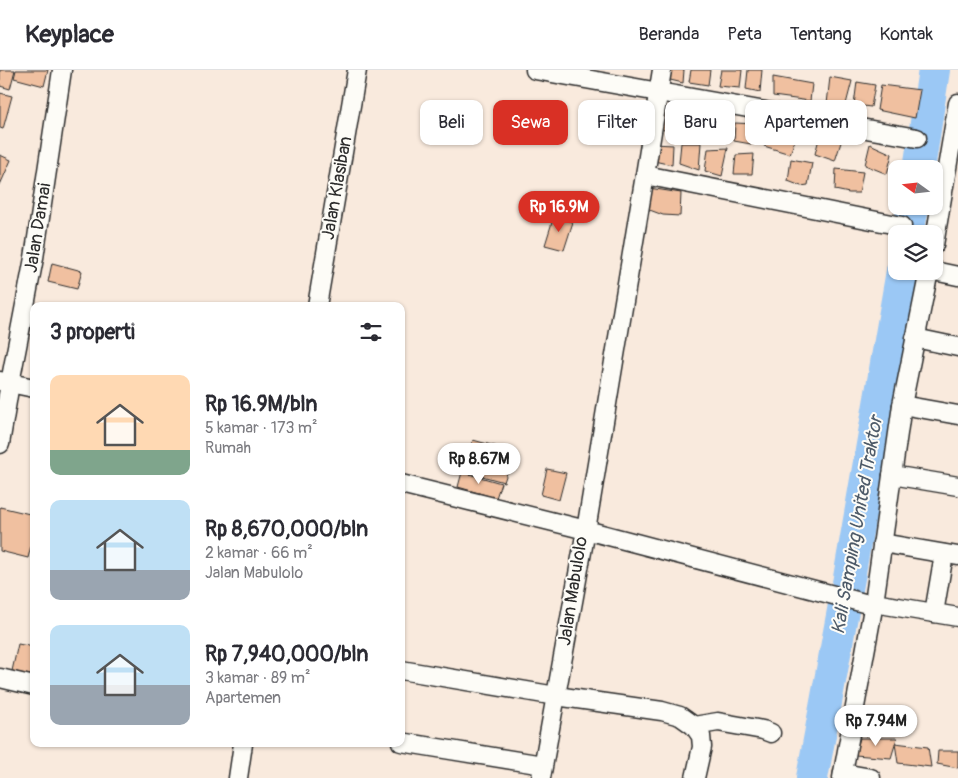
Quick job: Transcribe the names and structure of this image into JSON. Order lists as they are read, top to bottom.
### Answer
{
  "streets": {
    "street": ["Jalan Klasiban", "Jalan Damai", "Jalan Mabulolo"]
  },
  "water": ["Kali Samping United Traktor"],
  "north": "left",
  "page": {
    "header": "Keyplace",
    "nav": [
      "Beranda",
      "Peta",
      "Tentang",
      "Kontak"
    ],
    "chip": [
      "Beli",
      "Sewa",
      "Filter",
      "Baru",
      "Apartemen"
    ],
    "price": ["Rp 16.9M", "Rp 8.67M", "Rp 7.94M"],
    "heading": "3 properti",
    "list": [
      {
        "name": "Rp 16.9M/bln",
        "note": "5 kamar · 173 m² · Rumah"
      },
      {
        "name": "Rp 8,670,000/bln",
        "note": "2 kamar · 66 m² · Jalan Mabulolo"
      },
      {
        "name": "Rp 7,940,000/bln",
        "note": "3 kamar · 89 m² · Apartemen"
      }
    ]
  }
}
